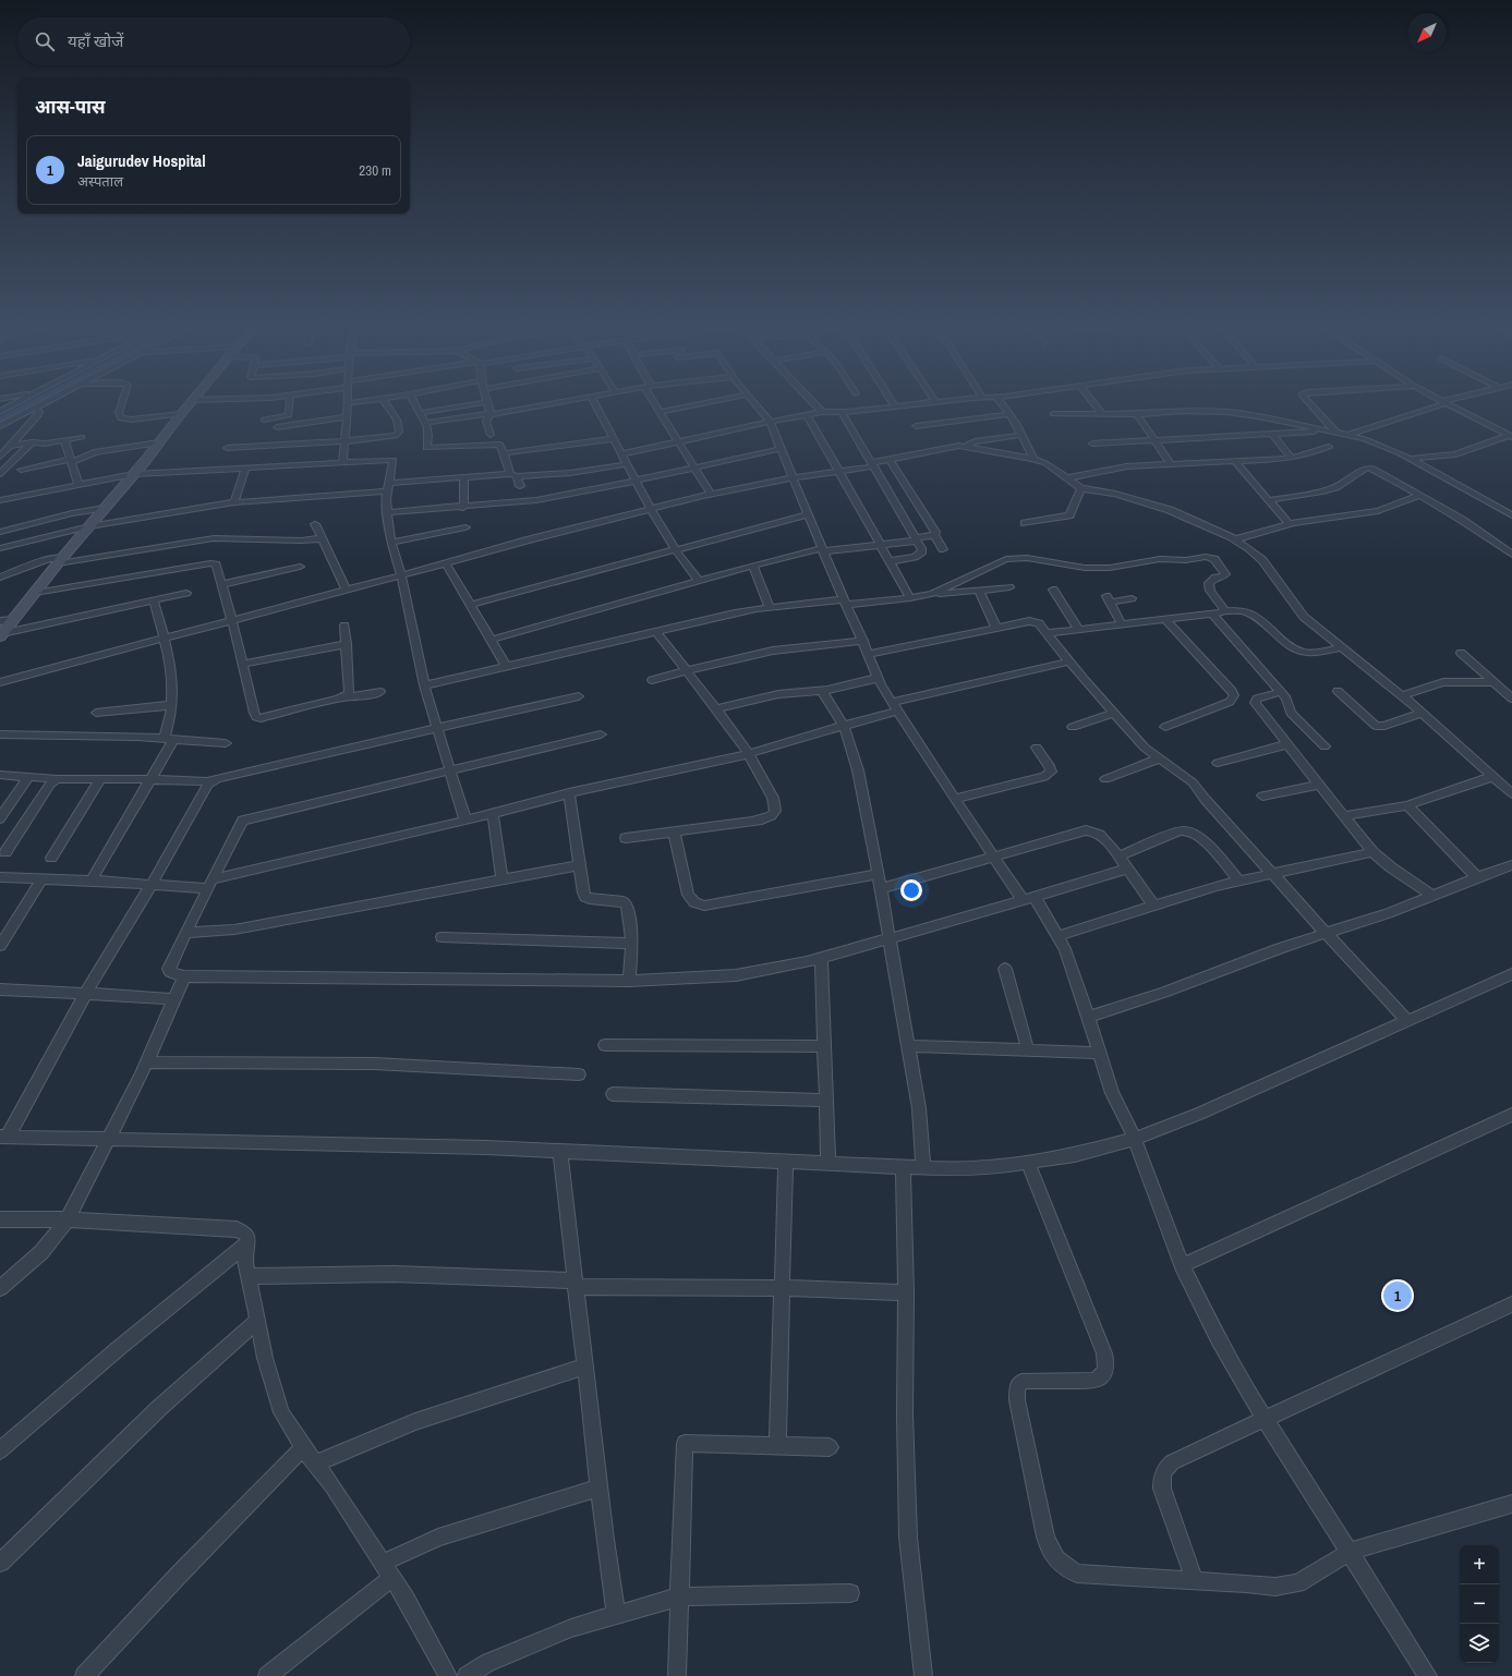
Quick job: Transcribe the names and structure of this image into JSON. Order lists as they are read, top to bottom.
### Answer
{
  "north": "bottom left",
  "page": {
    "search": "यहाँ खोजें",
    "heading": "आस-पास",
    "list": [
      {
        "mark": "1",
        "name": "Jaigurudev Hospital",
        "note": "अस्पताल",
        "value": "230 m"
      }
    ],
    "pins": "1",
    "map_buttons": ["+", "−"]
  }
}
